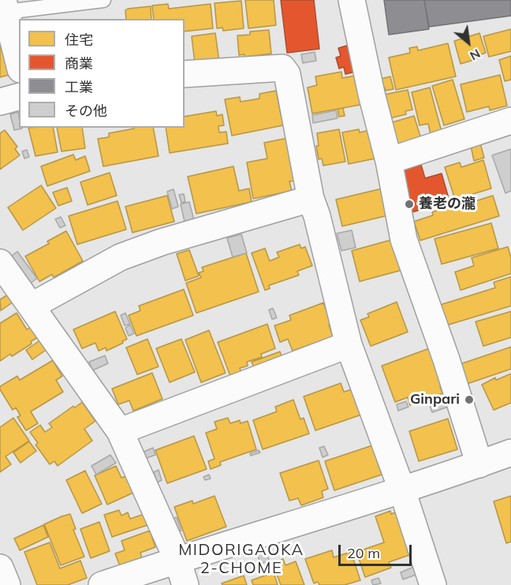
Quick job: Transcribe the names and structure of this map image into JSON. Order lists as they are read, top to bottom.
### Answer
{
  "districts": ["MIDORIGAOKA 2-CHOME"],
  "places": ["養老の瀧", "Ginpari"],
  "legend": [
    "住宅",
    "商業",
    "工業",
    "その他"
  ],
  "scale_bar": "20 m",
  "north": "bottom right"
}
